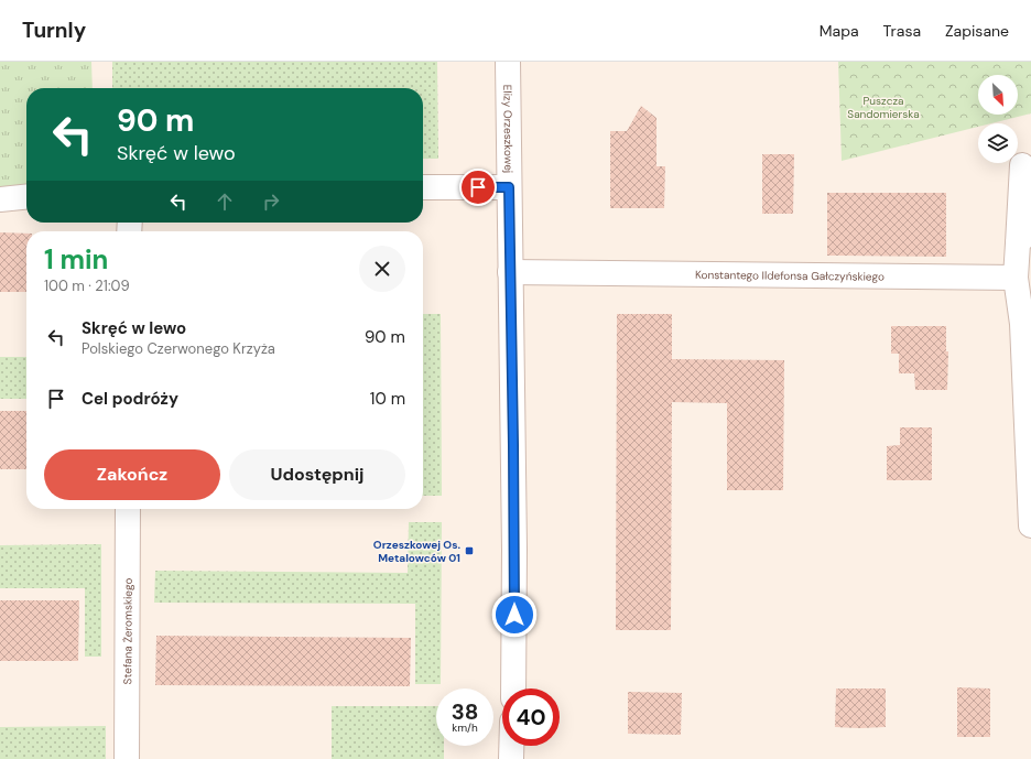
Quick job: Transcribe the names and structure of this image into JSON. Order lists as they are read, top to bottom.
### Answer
{
  "streets": {
    "street": ["Elizy Orzeszkowej", "Konstantego Ildefonsa Gałczyńskiego", "Stefana Żeromskiego"]
  },
  "crossings": [
    ["Elizy Orzeszkowej", "Konstantego Ildefonsa Gałczyńskiego"]
  ],
  "parks": ["Puszcza Sandomierska"],
  "places": {
    "transit": ["Orzeszkowej Os. Metalowców 01"]
  },
  "north": "bottom right",
  "page": {
    "header": "Turnly",
    "nav": ["Mapa", "Trasa", "Zapisane"],
    "turn": ["90 m", "Skręć w lewo"],
    "heading": ["1 min", "100 m · 21:09"],
    "list": [
      {
        "name": "Skręć w lewo",
        "note": "Polskiego Czerwonego Krzyża",
        "value": "90 m"
      },
      {
        "name": "Cel podróży",
        "value": "10 m"
      }
    ],
    "buttons": ["Zakończ", "Udostępnij"],
    "speed": "38 km/h",
    "limit": "40"
  }
}
